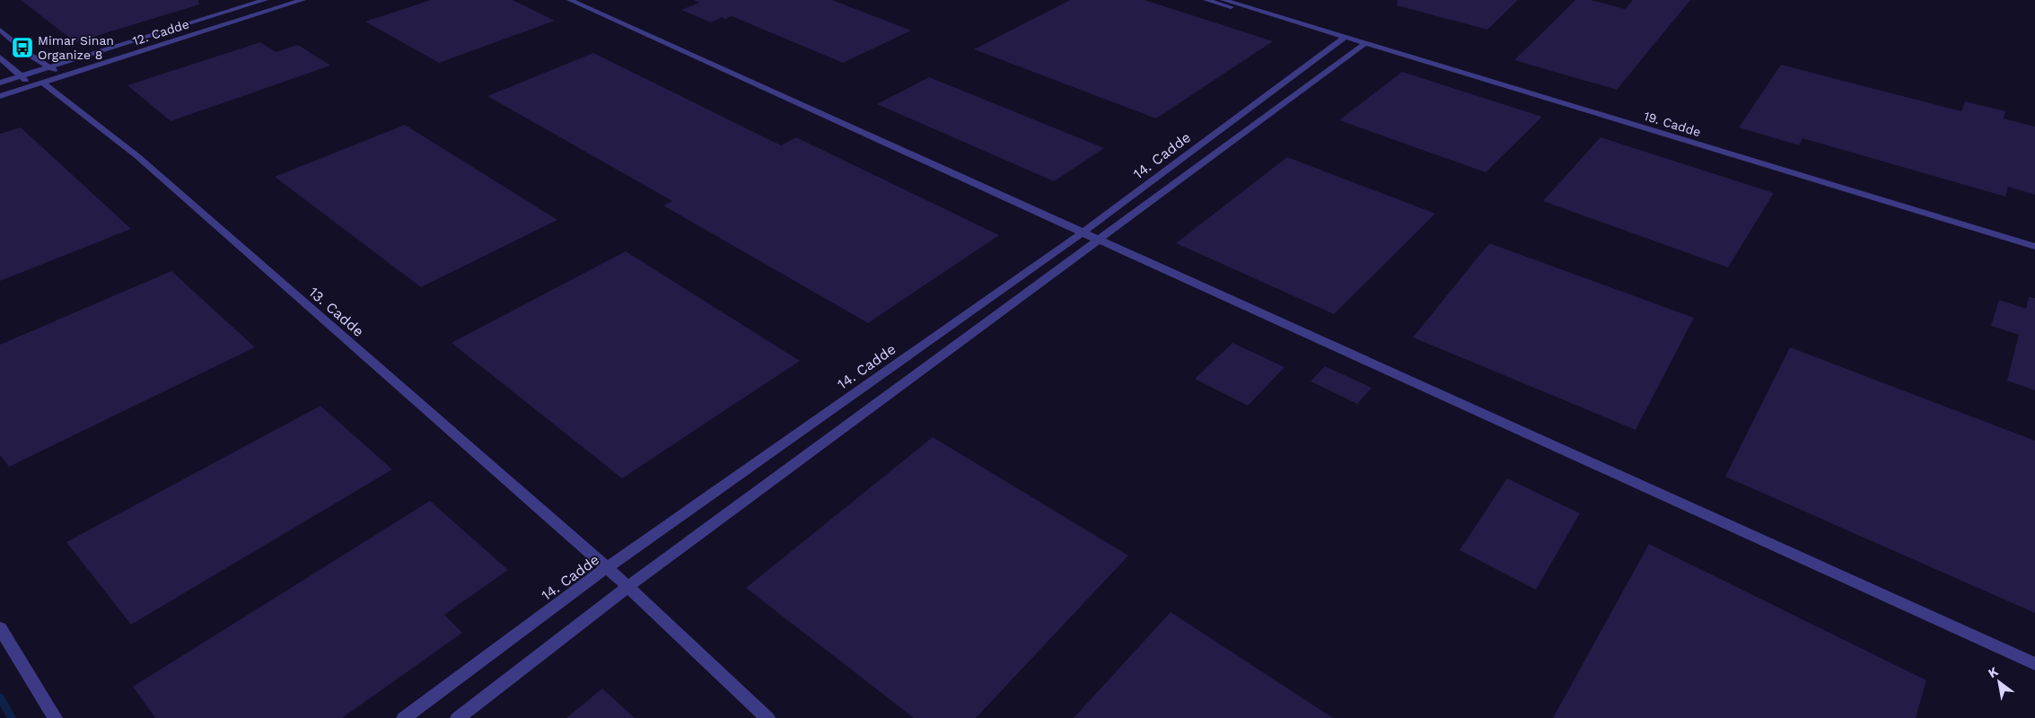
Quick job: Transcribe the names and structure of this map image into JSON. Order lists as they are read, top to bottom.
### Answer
{
  "streets": {
    "lane": [
      "12. Cadde",
      "19. Cadde",
      "14. Cadde",
      "13. Cadde"
    ]
  },
  "crossings": [
    ["12. Cadde", "13. Cadde"],
    ["19. Cadde", "14. Cadde"],
    ["14. Cadde", "13. Cadde"]
  ],
  "places": {
    "bus stop": ["Mimar Sinan Organize 8"]
  },
  "north": "top left"
}
